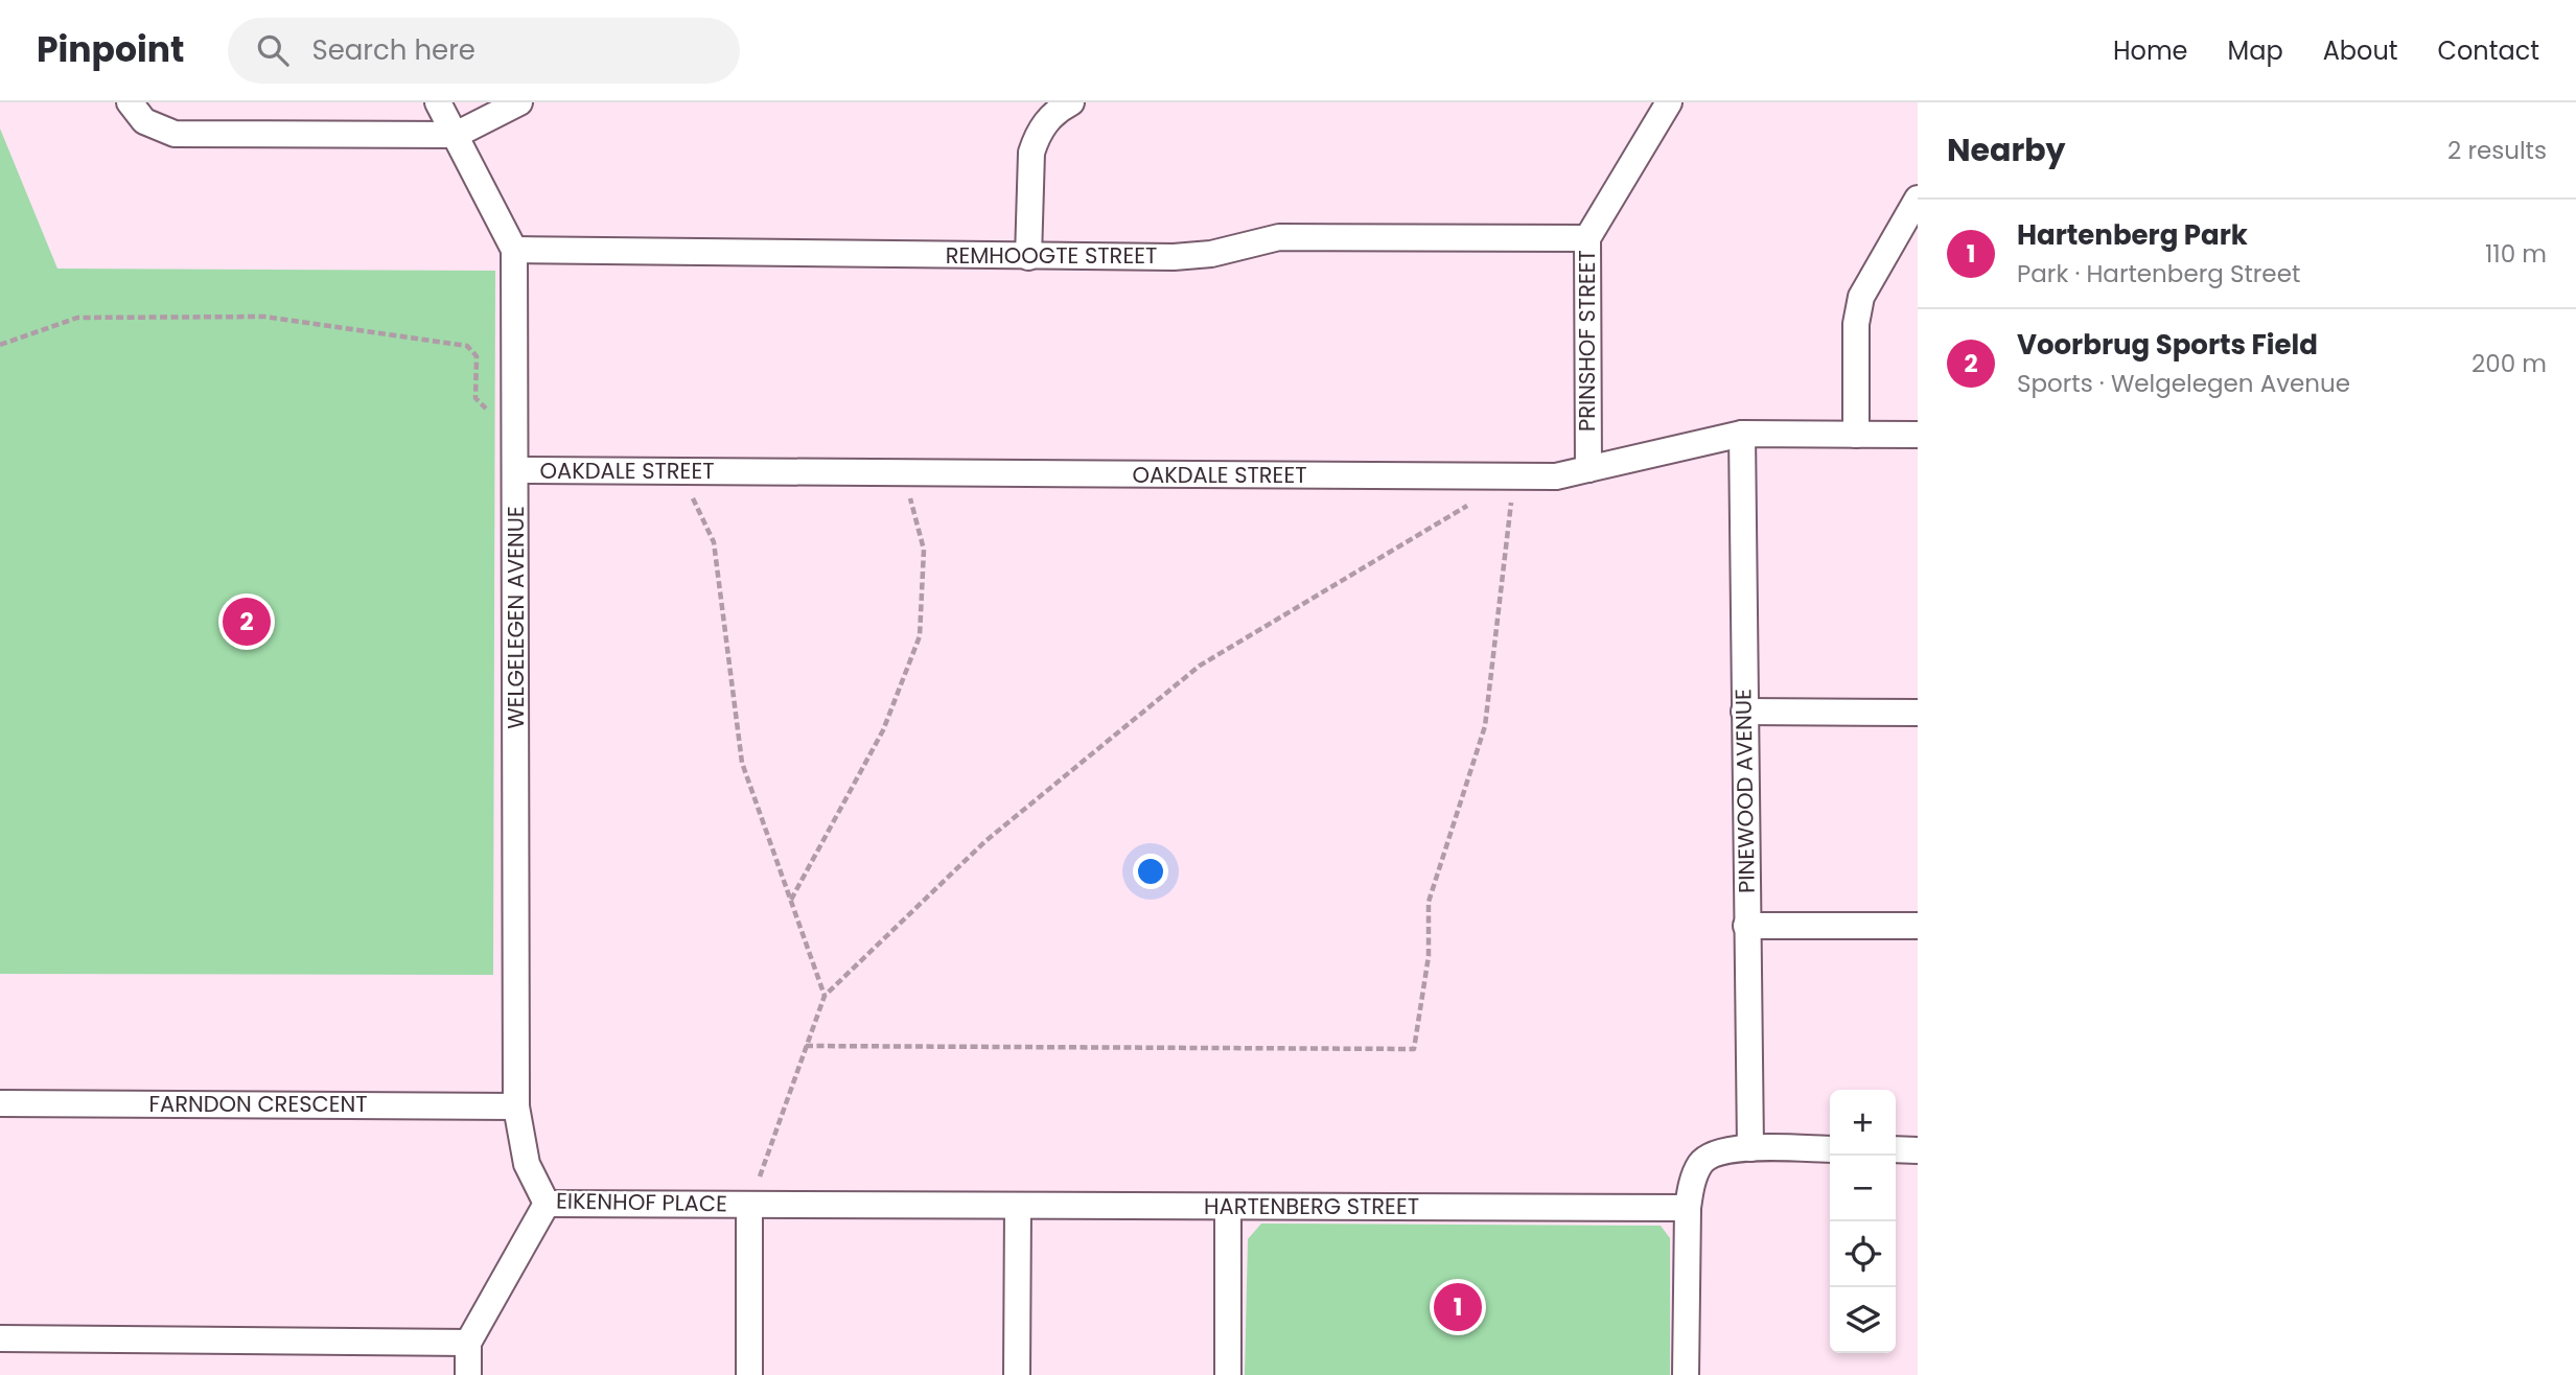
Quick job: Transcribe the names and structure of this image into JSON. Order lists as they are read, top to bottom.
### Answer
{
  "streets": {
    "street": [
      "REMHOOGTE STREET",
      "PRINSHOF STREET",
      "OAKDALE STREET",
      "WELGELEGEN AVENUE",
      "PINEWOOD AVENUE",
      "FARNDON CRESCENT",
      "EIKENHOF PLACE",
      "HARTENBERG STREET"
    ]
  },
  "crossings": [
    ["REMHOOGTE STREET", "PRINSHOF STREET"],
    ["REMHOOGTE STREET", "WELGELEGEN AVENUE"],
    ["PRINSHOF STREET", "OAKDALE STREET"],
    ["OAKDALE STREET", "WELGELEGEN AVENUE"],
    ["OAKDALE STREET", "PINEWOOD AVENUE"],
    ["WELGELEGEN AVENUE", "FARNDON CRESCENT"],
    ["WELGELEGEN AVENUE", "EIKENHOF PLACE"],
    ["FARNDON CRESCENT", "EIKENHOF PLACE"],
    ["EIKENHOF PLACE", "HARTENBERG STREET"]
  ],
  "page": {
    "header": "Pinpoint",
    "search": "Search here",
    "nav": [
      "Home",
      "Map",
      "About",
      "Contact"
    ],
    "heading": ["Nearby", "2 results"],
    "list": [
      {
        "mark": "1",
        "name": "Hartenberg Park",
        "note": "Park · Hartenberg Street",
        "value": "110 m"
      },
      {
        "mark": "2",
        "name": "Voorbrug Sports Field",
        "note": "Sports · Welgelegen Avenue",
        "value": "200 m"
      }
    ],
    "pins": ["2", "1"],
    "map_buttons": ["+", "−"]
  }
}
